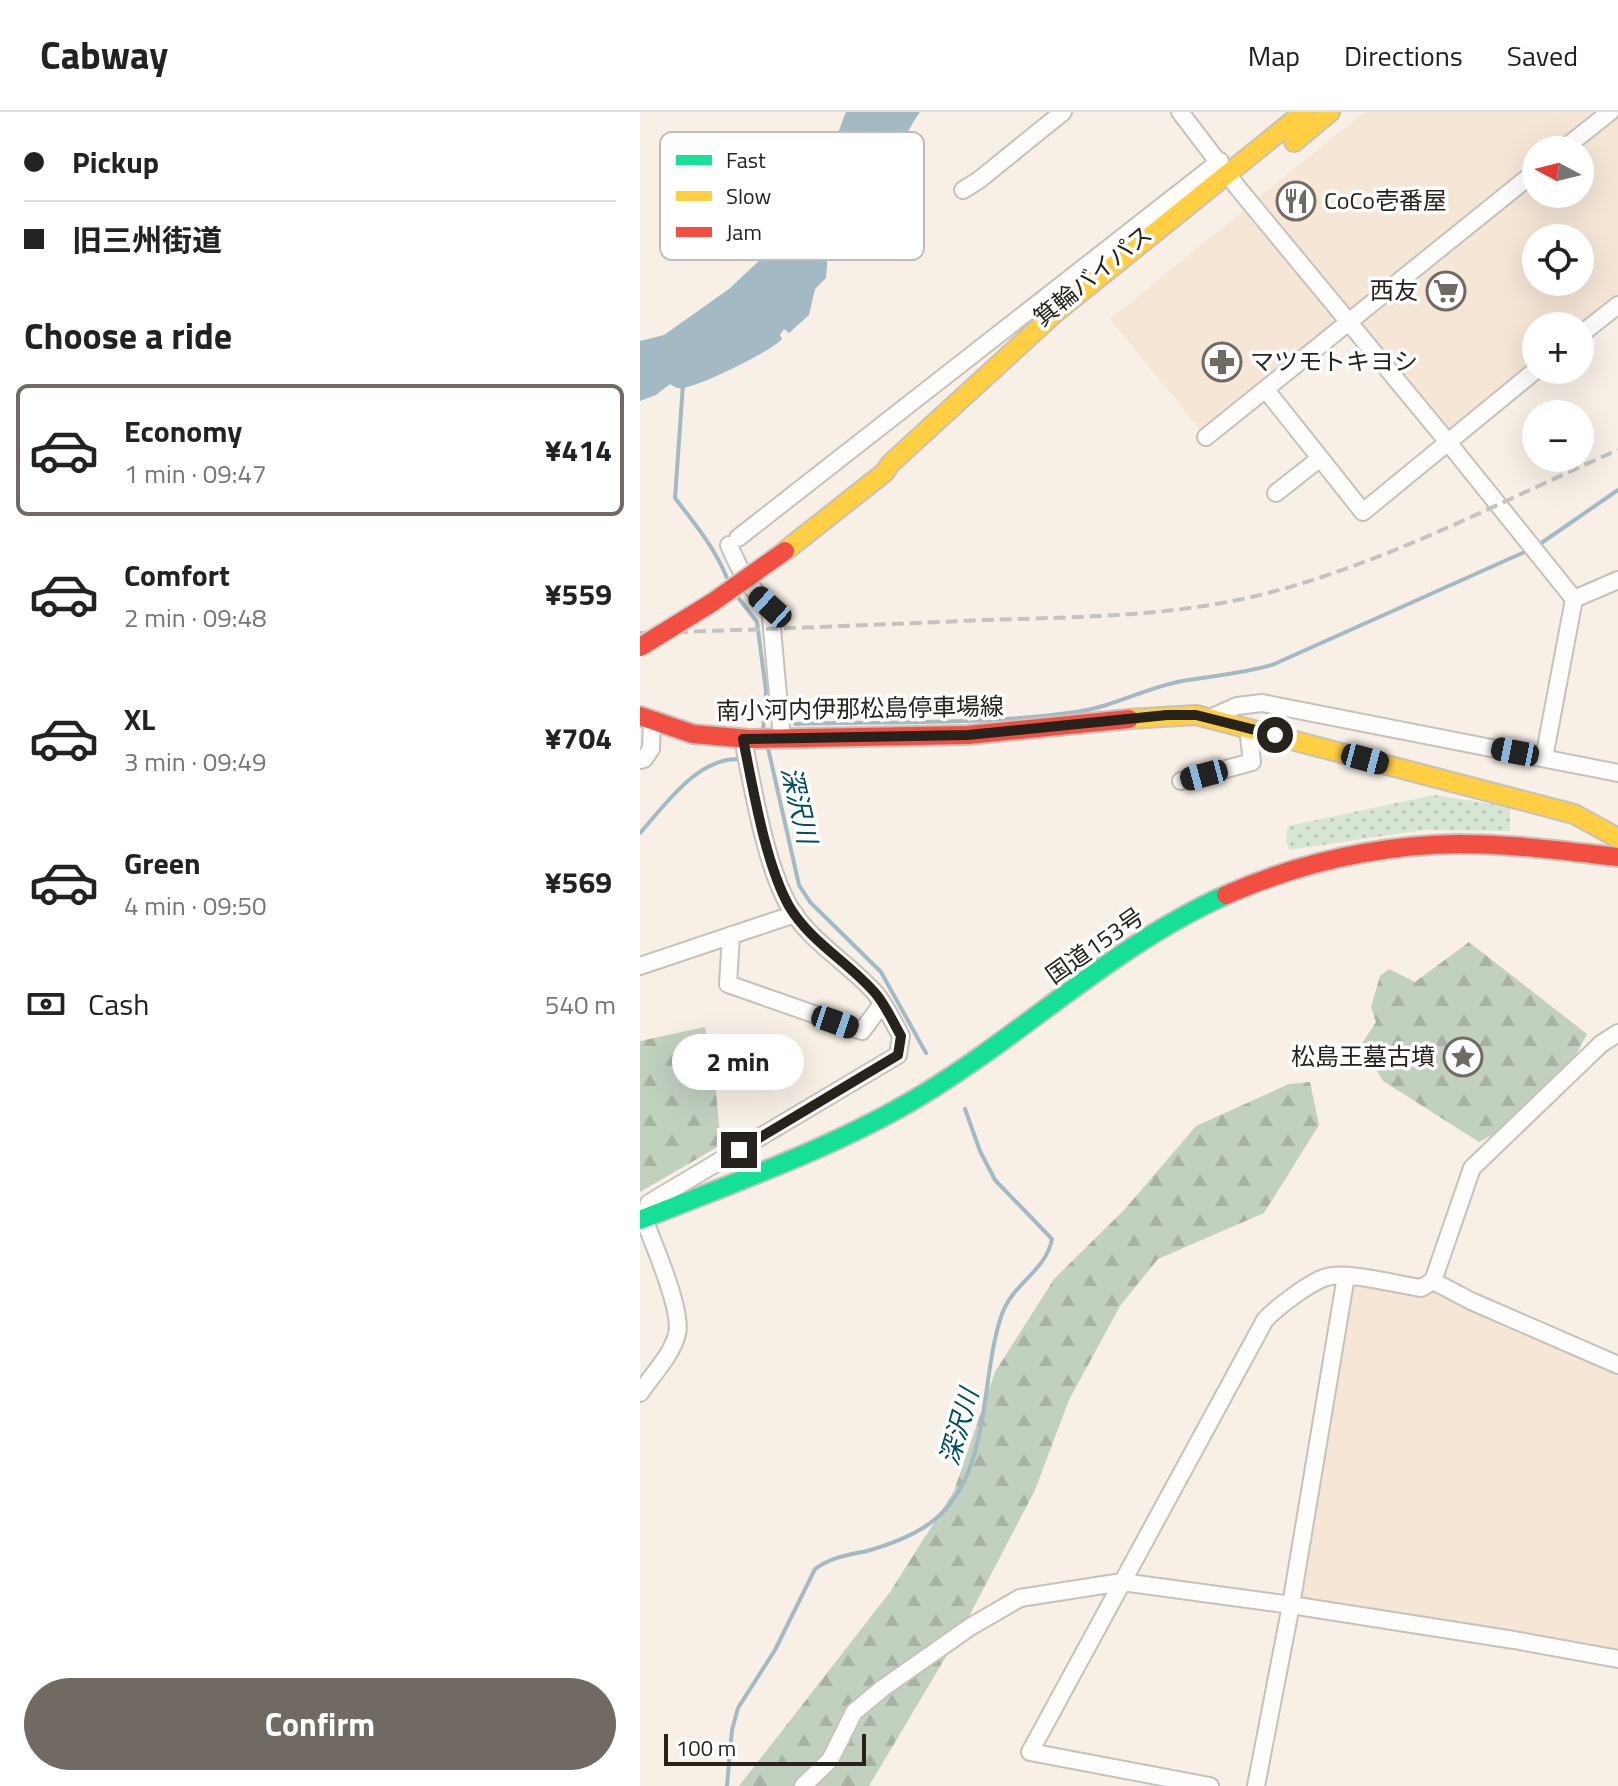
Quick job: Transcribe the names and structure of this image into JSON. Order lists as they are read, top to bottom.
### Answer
{
  "streets": {
    "main road": ["箕輪バイパス", "南小河内伊那松島停車場線", "国道153号"]
  },
  "water": ["深沢川"],
  "places": {
    "restaurant": ["CoCo壱番屋"],
    "supermarket": ["西友"],
    "pharmacy": ["マツモトキヨシ"],
    "place": ["松島王墓古墳"]
  },
  "legend": ["Fast", "Slow", "Jam"],
  "scale_bar": "100 m",
  "north": "left",
  "page": {
    "header": "Cabway",
    "nav": ["Map", "Directions", "Saved"],
    "banner": ["Pickup", "旧三州街道"],
    "map_buttons": ["+", "−"],
    "heading": "Choose a ride",
    "list": [
      {
        "name": "Economy",
        "note": "1 min · 09:47",
        "value": "¥414"
      },
      {
        "name": "Comfort",
        "note": "2 min · 09:48",
        "value": "¥559"
      },
      {
        "name": "XL",
        "note": "3 min · 09:49",
        "value": "¥704"
      },
      {
        "name": "Green",
        "note": "4 min · 09:50",
        "value": "¥569"
      }
    ],
    "pay": ["Cash", "540 m"],
    "bubble": "2 min",
    "buttons": "Confirm",
    "scale": "100 m"
  }
}
